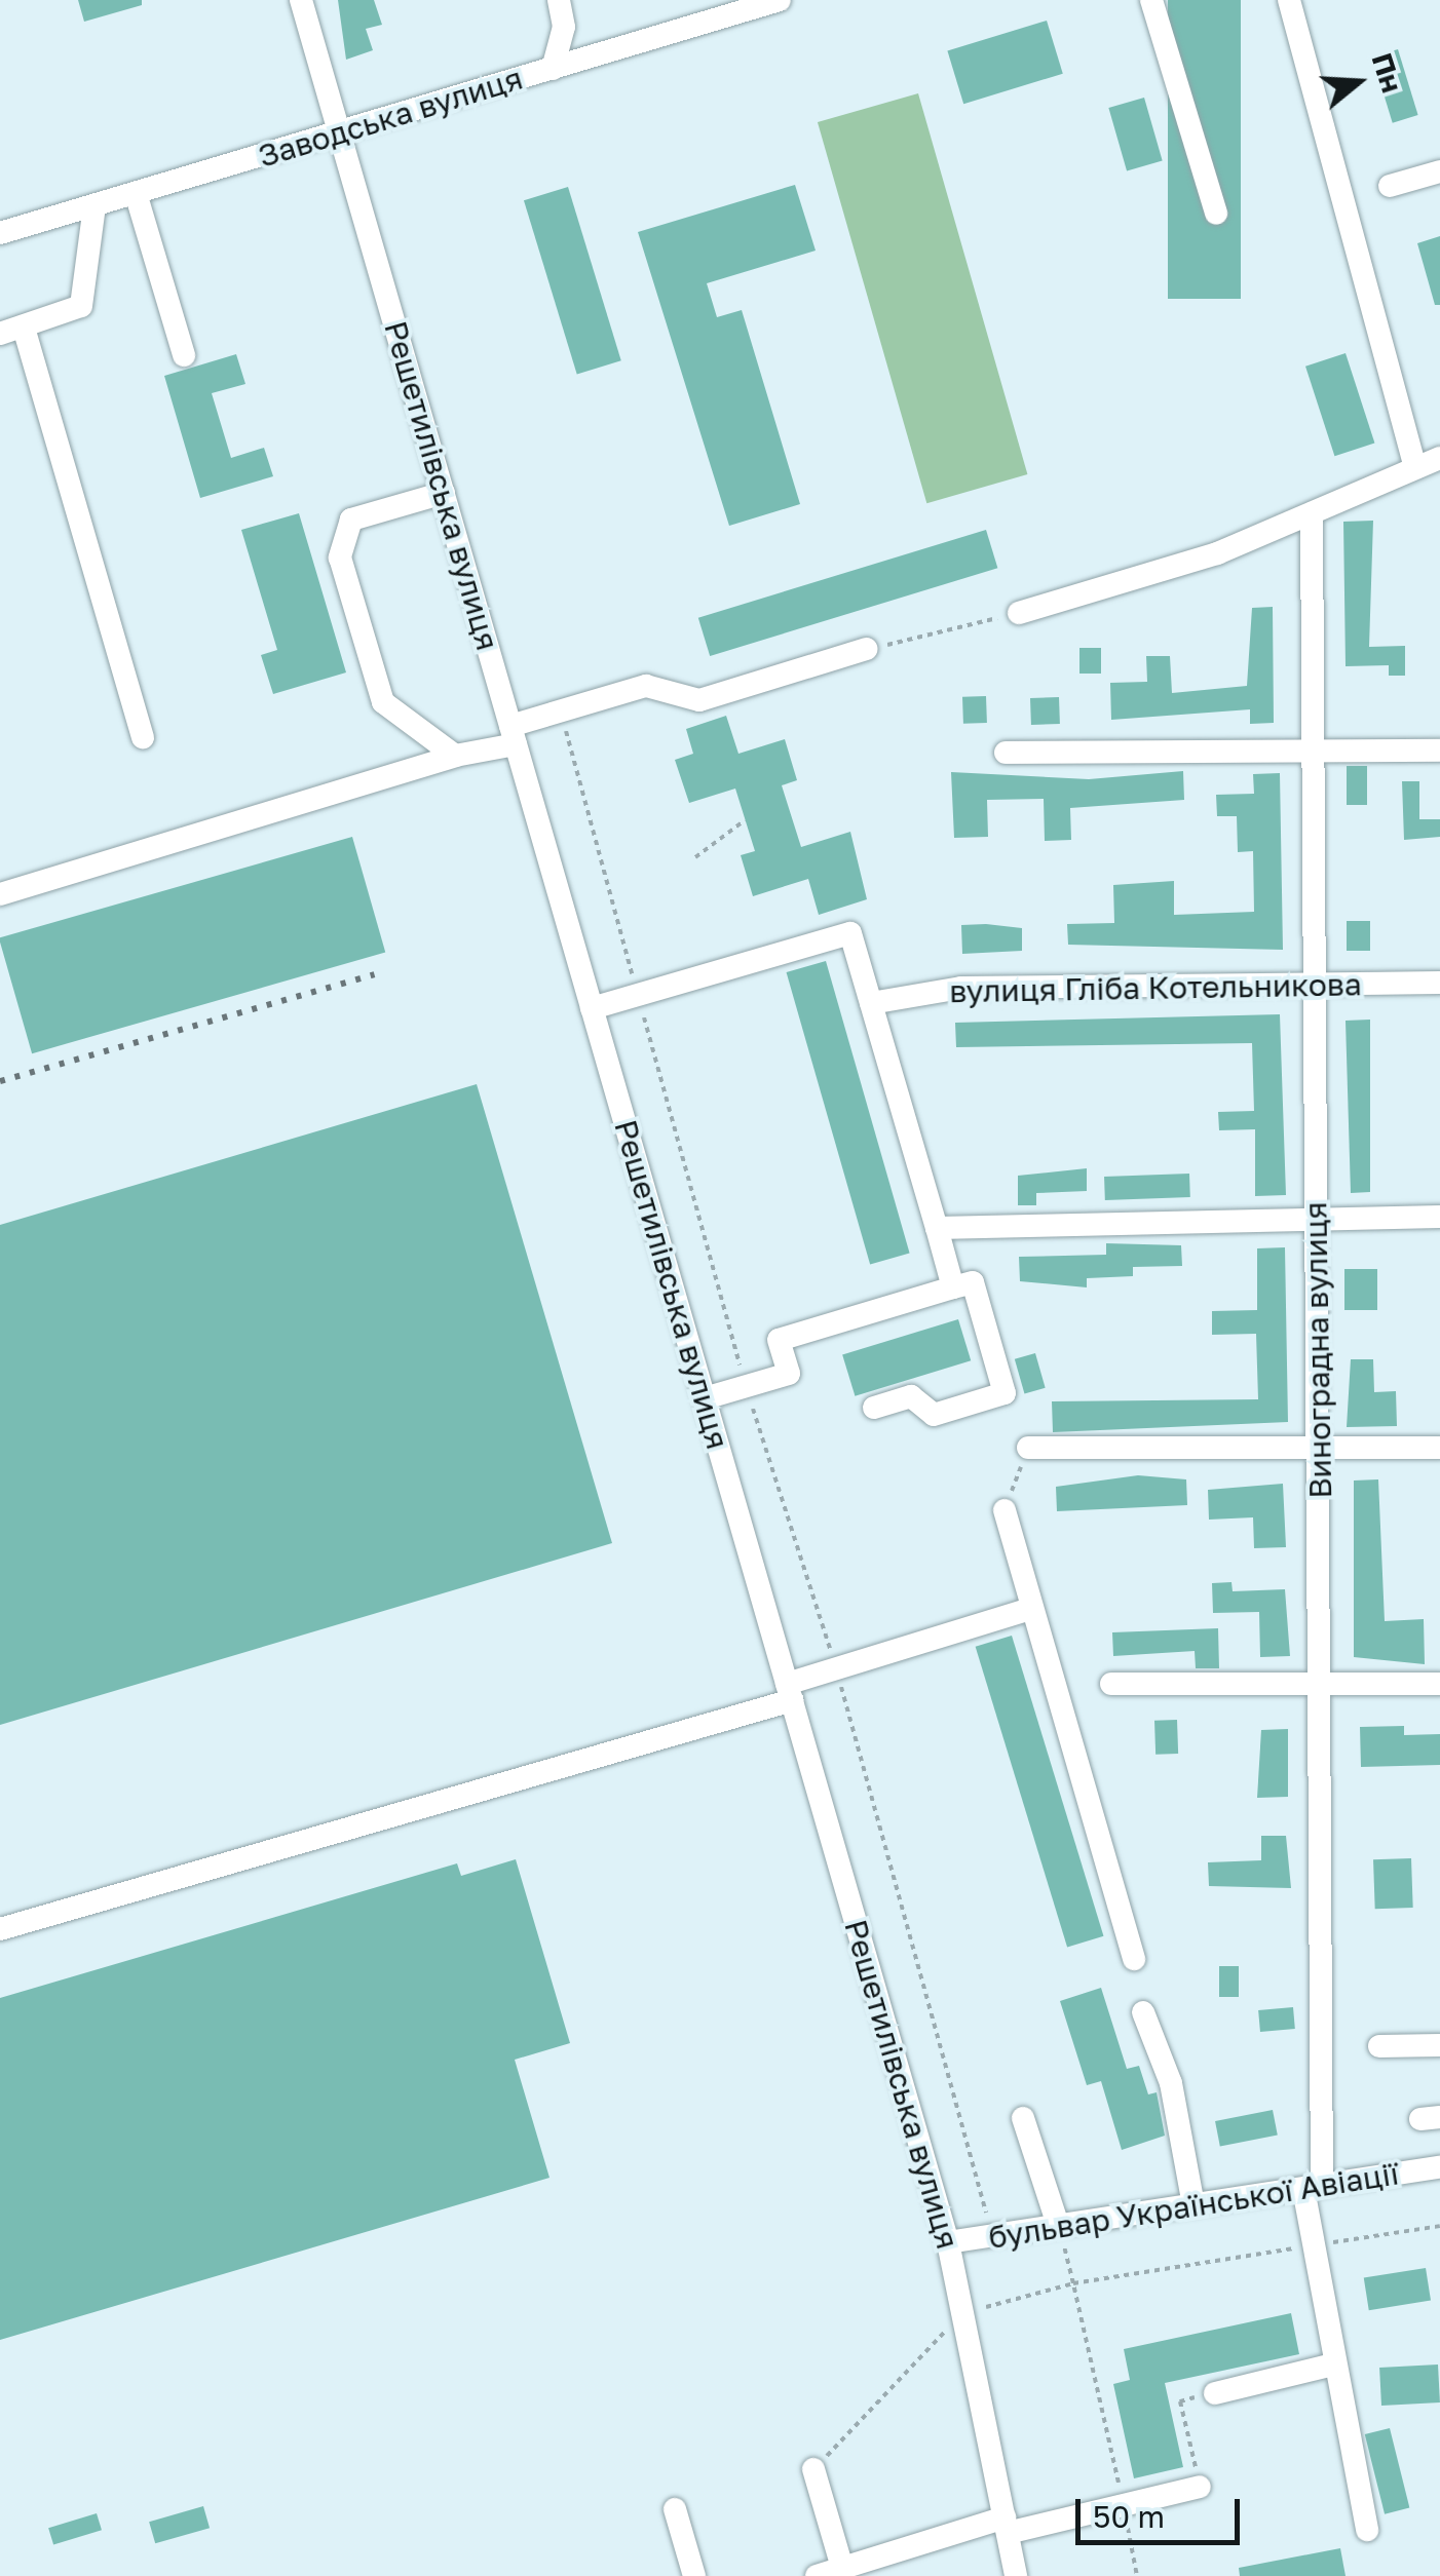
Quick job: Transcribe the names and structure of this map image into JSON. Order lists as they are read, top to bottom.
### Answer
{
  "streets": {
    "street": [
      "Заводська вулиця",
      "Решетилівська вулиця",
      "вулиця Гліба Котельникова",
      "Виноградна вулиця",
      "бульвар Української Авіації"
    ]
  },
  "crossings": [
    ["Заводська вулиця", "Решетилівська вулиця"],
    ["Решетилівська вулиця", "бульвар Української Авіації"],
    ["вулиця Гліба Котельникова", "Виноградна вулиця"],
    ["Виноградна вулиця", "бульвар Української Авіації"]
  ],
  "scale_bar": "50 m",
  "north": "right"
}
